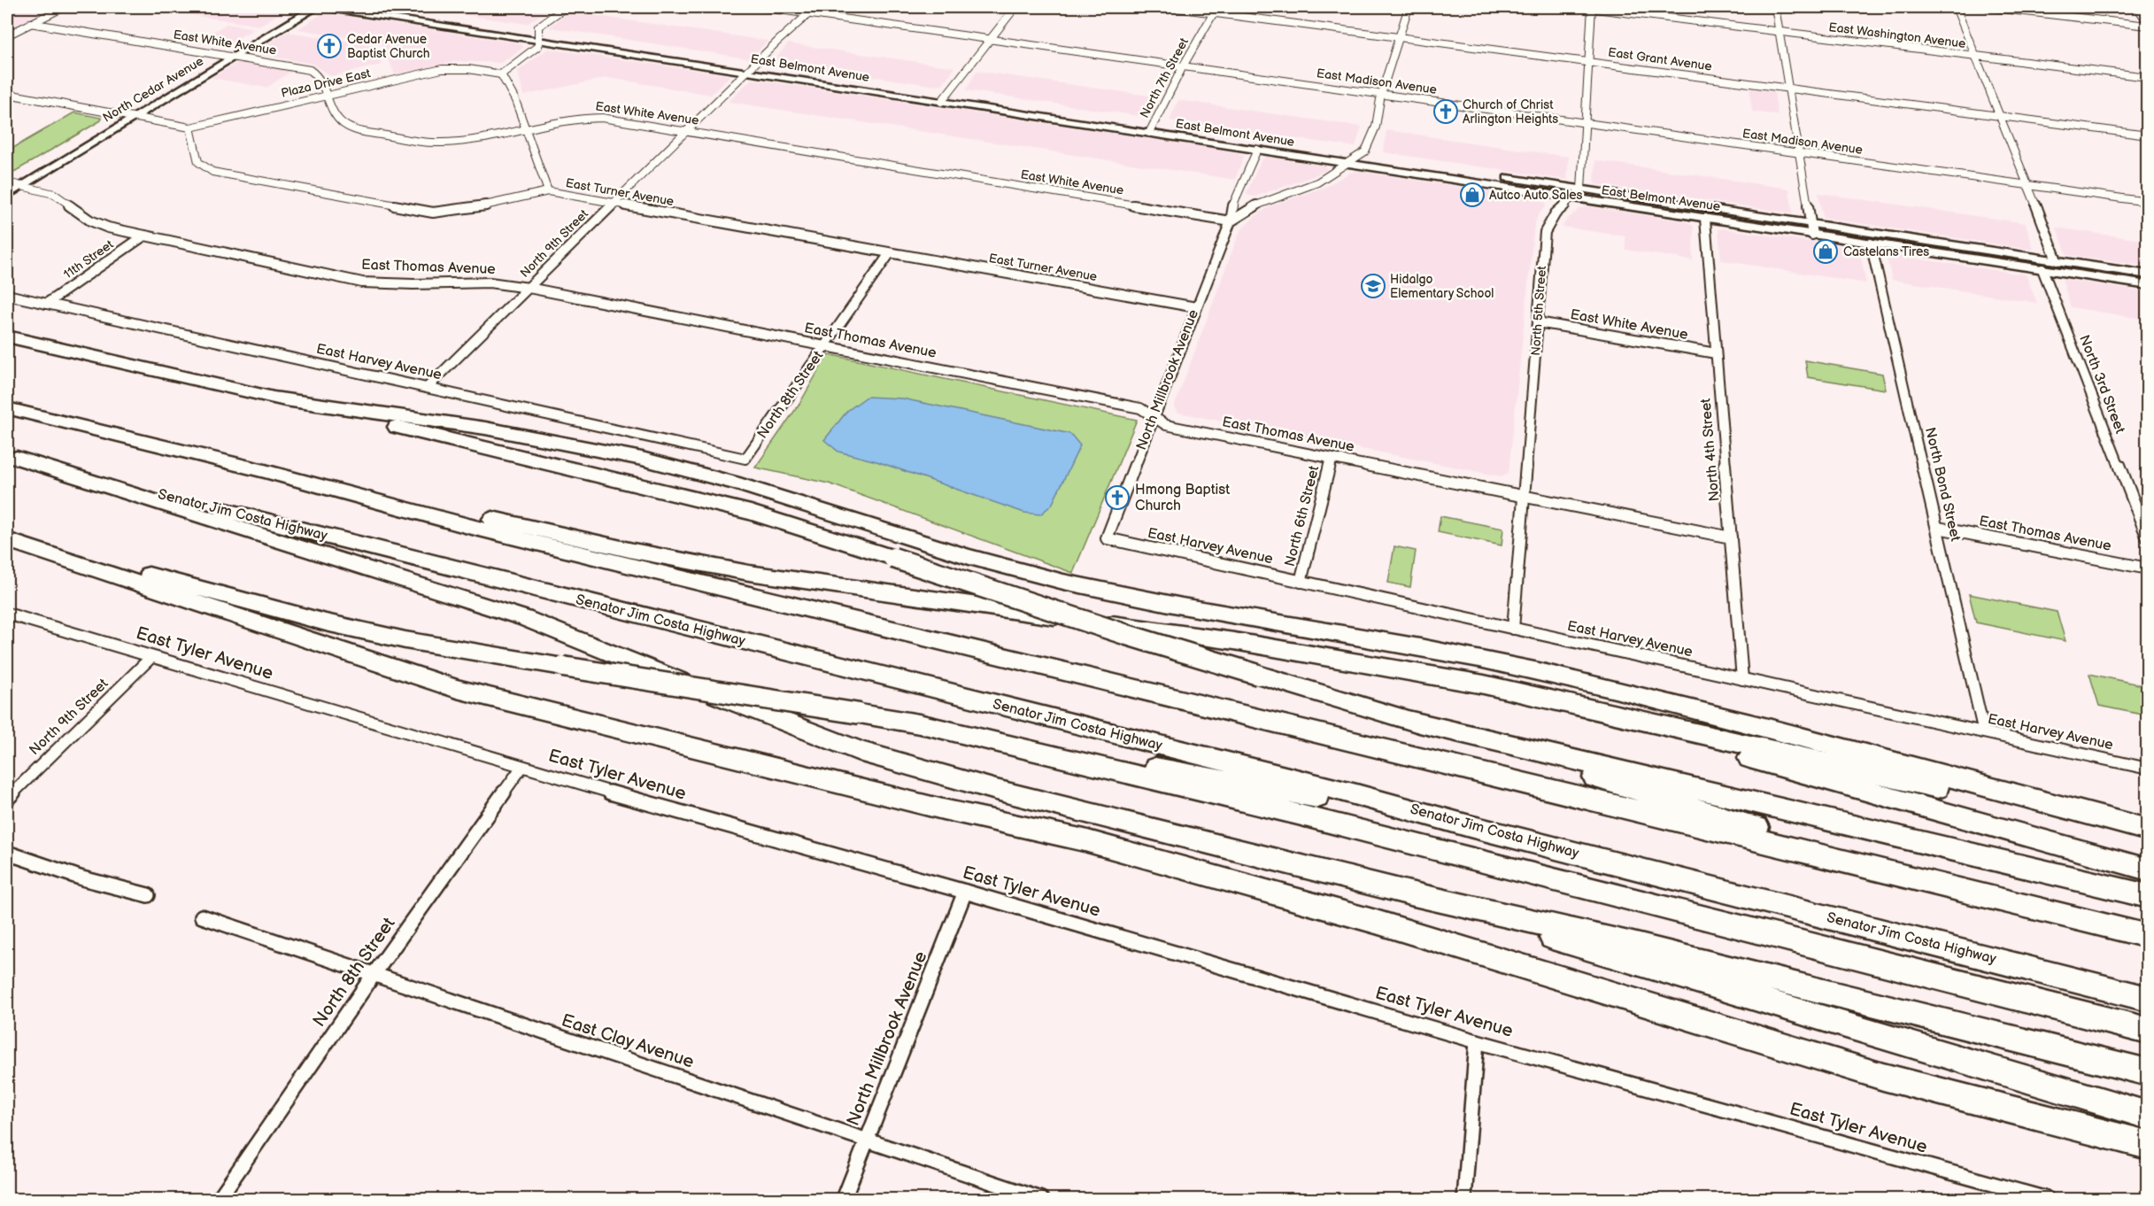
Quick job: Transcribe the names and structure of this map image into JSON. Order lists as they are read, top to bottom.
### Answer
{
  "streets": {
    "highway": ["Senator Jim Costa Highway"],
    "main road": ["East Belmont Avenue", "North Cedar Avenue"],
    "street": [
      "East Washington Avenue",
      "East White Avenue",
      "East Grant Avenue",
      "North 7th Street",
      "East Madison Avenue",
      "Plaza Drive East",
      "East Turner Avenue",
      "North 9th Street",
      "11th Street",
      "East Thomas Avenue",
      "North 5th Street",
      "East Harvey Avenue",
      "North Millbrook Avenue",
      "North 3rd Street",
      "North 8th Street",
      "North 4th Street",
      "North Bond Street",
      "North 6th Street",
      "East Tyler Avenue",
      "East Clay Avenue"
    ]
  },
  "crossings": [
    ["East White Avenue", "Plaza Drive East"],
    ["East White Avenue", "North Cedar Avenue"],
    ["East White Avenue", "North 9th Street"],
    ["East White Avenue", "North 5th Street"],
    ["East White Avenue", "North Millbrook Avenue"],
    ["East White Avenue", "North 4th Street"],
    ["East Grant Avenue", "North 7th Street"],
    ["East Belmont Avenue", "North 7th Street"],
    ["East Belmont Avenue", "North 9th Street"],
    ["East Belmont Avenue", "North 5th Street"],
    ["East Belmont Avenue", "North Millbrook Avenue"],
    ["East Belmont Avenue", "North 3rd Street"],
    ["East Belmont Avenue", "North 4th Street"],
    ["East Belmont Avenue", "North Bond Street"],
    ["North 7th Street", "East Madison Avenue"],
    ["East Madison Avenue", "North 9th Street"],
    ["Plaza Drive East", "East Turner Avenue"],
    ["North Cedar Avenue", "East Thomas Avenue"],
    ["East Turner Avenue", "North 9th Street"],
    ["East Turner Avenue", "North Millbrook Avenue"],
    ["East Turner Avenue", "North 8th Street"],
    ["North 9th Street", "East Thomas Avenue"],
    ["North 9th Street", "East Harvey Avenue"],
    ["North 9th Street", "East Tyler Avenue"],
    ["11th Street", "East Thomas Avenue"],
    ["11th Street", "East Harvey Avenue"],
    ["East Thomas Avenue", "North 5th Street"],
    ["East Thomas Avenue", "North Millbrook Avenue"],
    ["East Thomas Avenue", "North 8th Street"],
    ["East Thomas Avenue", "North 4th Street"],
    ["East Thomas Avenue", "North Bond Street"],
    ["East Thomas Avenue", "North 6th Street"],
    ["North 5th Street", "East Harvey Avenue"],
    ["East Harvey Avenue", "North Millbrook Avenue"],
    ["East Harvey Avenue", "North 8th Street"],
    ["East Harvey Avenue", "North 4th Street"],
    ["East Harvey Avenue", "North Bond Street"],
    ["East Harvey Avenue", "North 6th Street"],
    ["North Millbrook Avenue", "East Tyler Avenue"],
    ["North Millbrook Avenue", "East Clay Avenue"],
    ["North 8th Street", "East Tyler Avenue"],
    ["North 8th Street", "East Clay Avenue"]
  ],
  "places": {
    "church": ["Cedar Avenue Baptist Church", "Church of Christ Arlington Heights", "Hmong Baptist Church"],
    "shop": ["Autco Auto Sales", "Castelans Tires"],
    "school or university": ["Hidalgo Elementary School"]
  }
}
